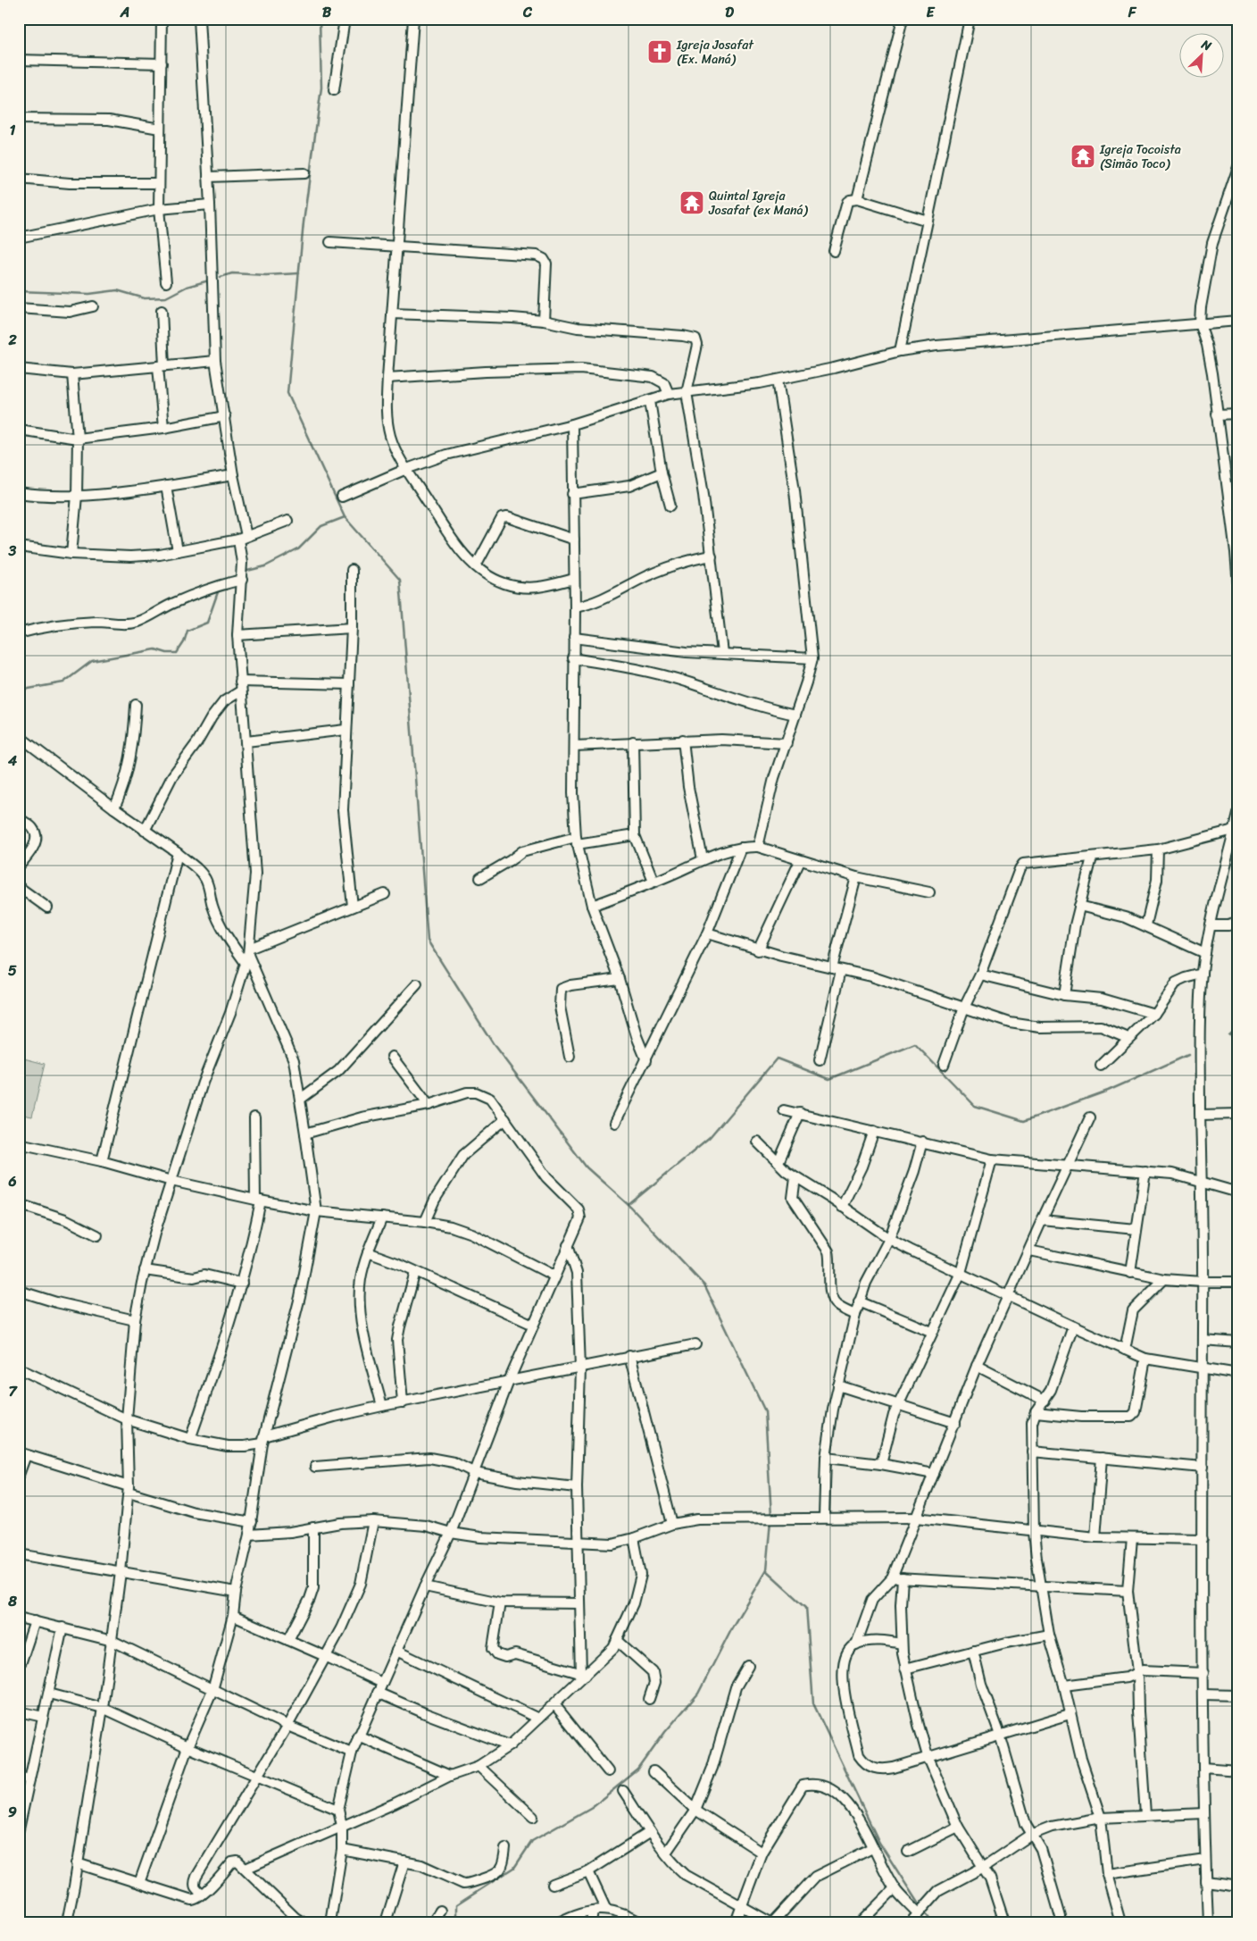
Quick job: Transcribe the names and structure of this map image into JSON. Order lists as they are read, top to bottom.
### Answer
{
  "places": {
    "church": ["Igreja Josafat (Ex. Maná)"],
    "temple": ["Igreja Tocoista (Simão Toco)", "Quintal Igreja Josafat (ex Maná)"]
  },
  "north": "top right",
  "grid": {
    "columns": [
      "A",
      "B",
      "C",
      "D",
      "E",
      "F"
    ],
    "rows": [
      "1",
      "2",
      "3",
      "4",
      "5",
      "6",
      "7",
      "8",
      "9"
    ]
  }
}
